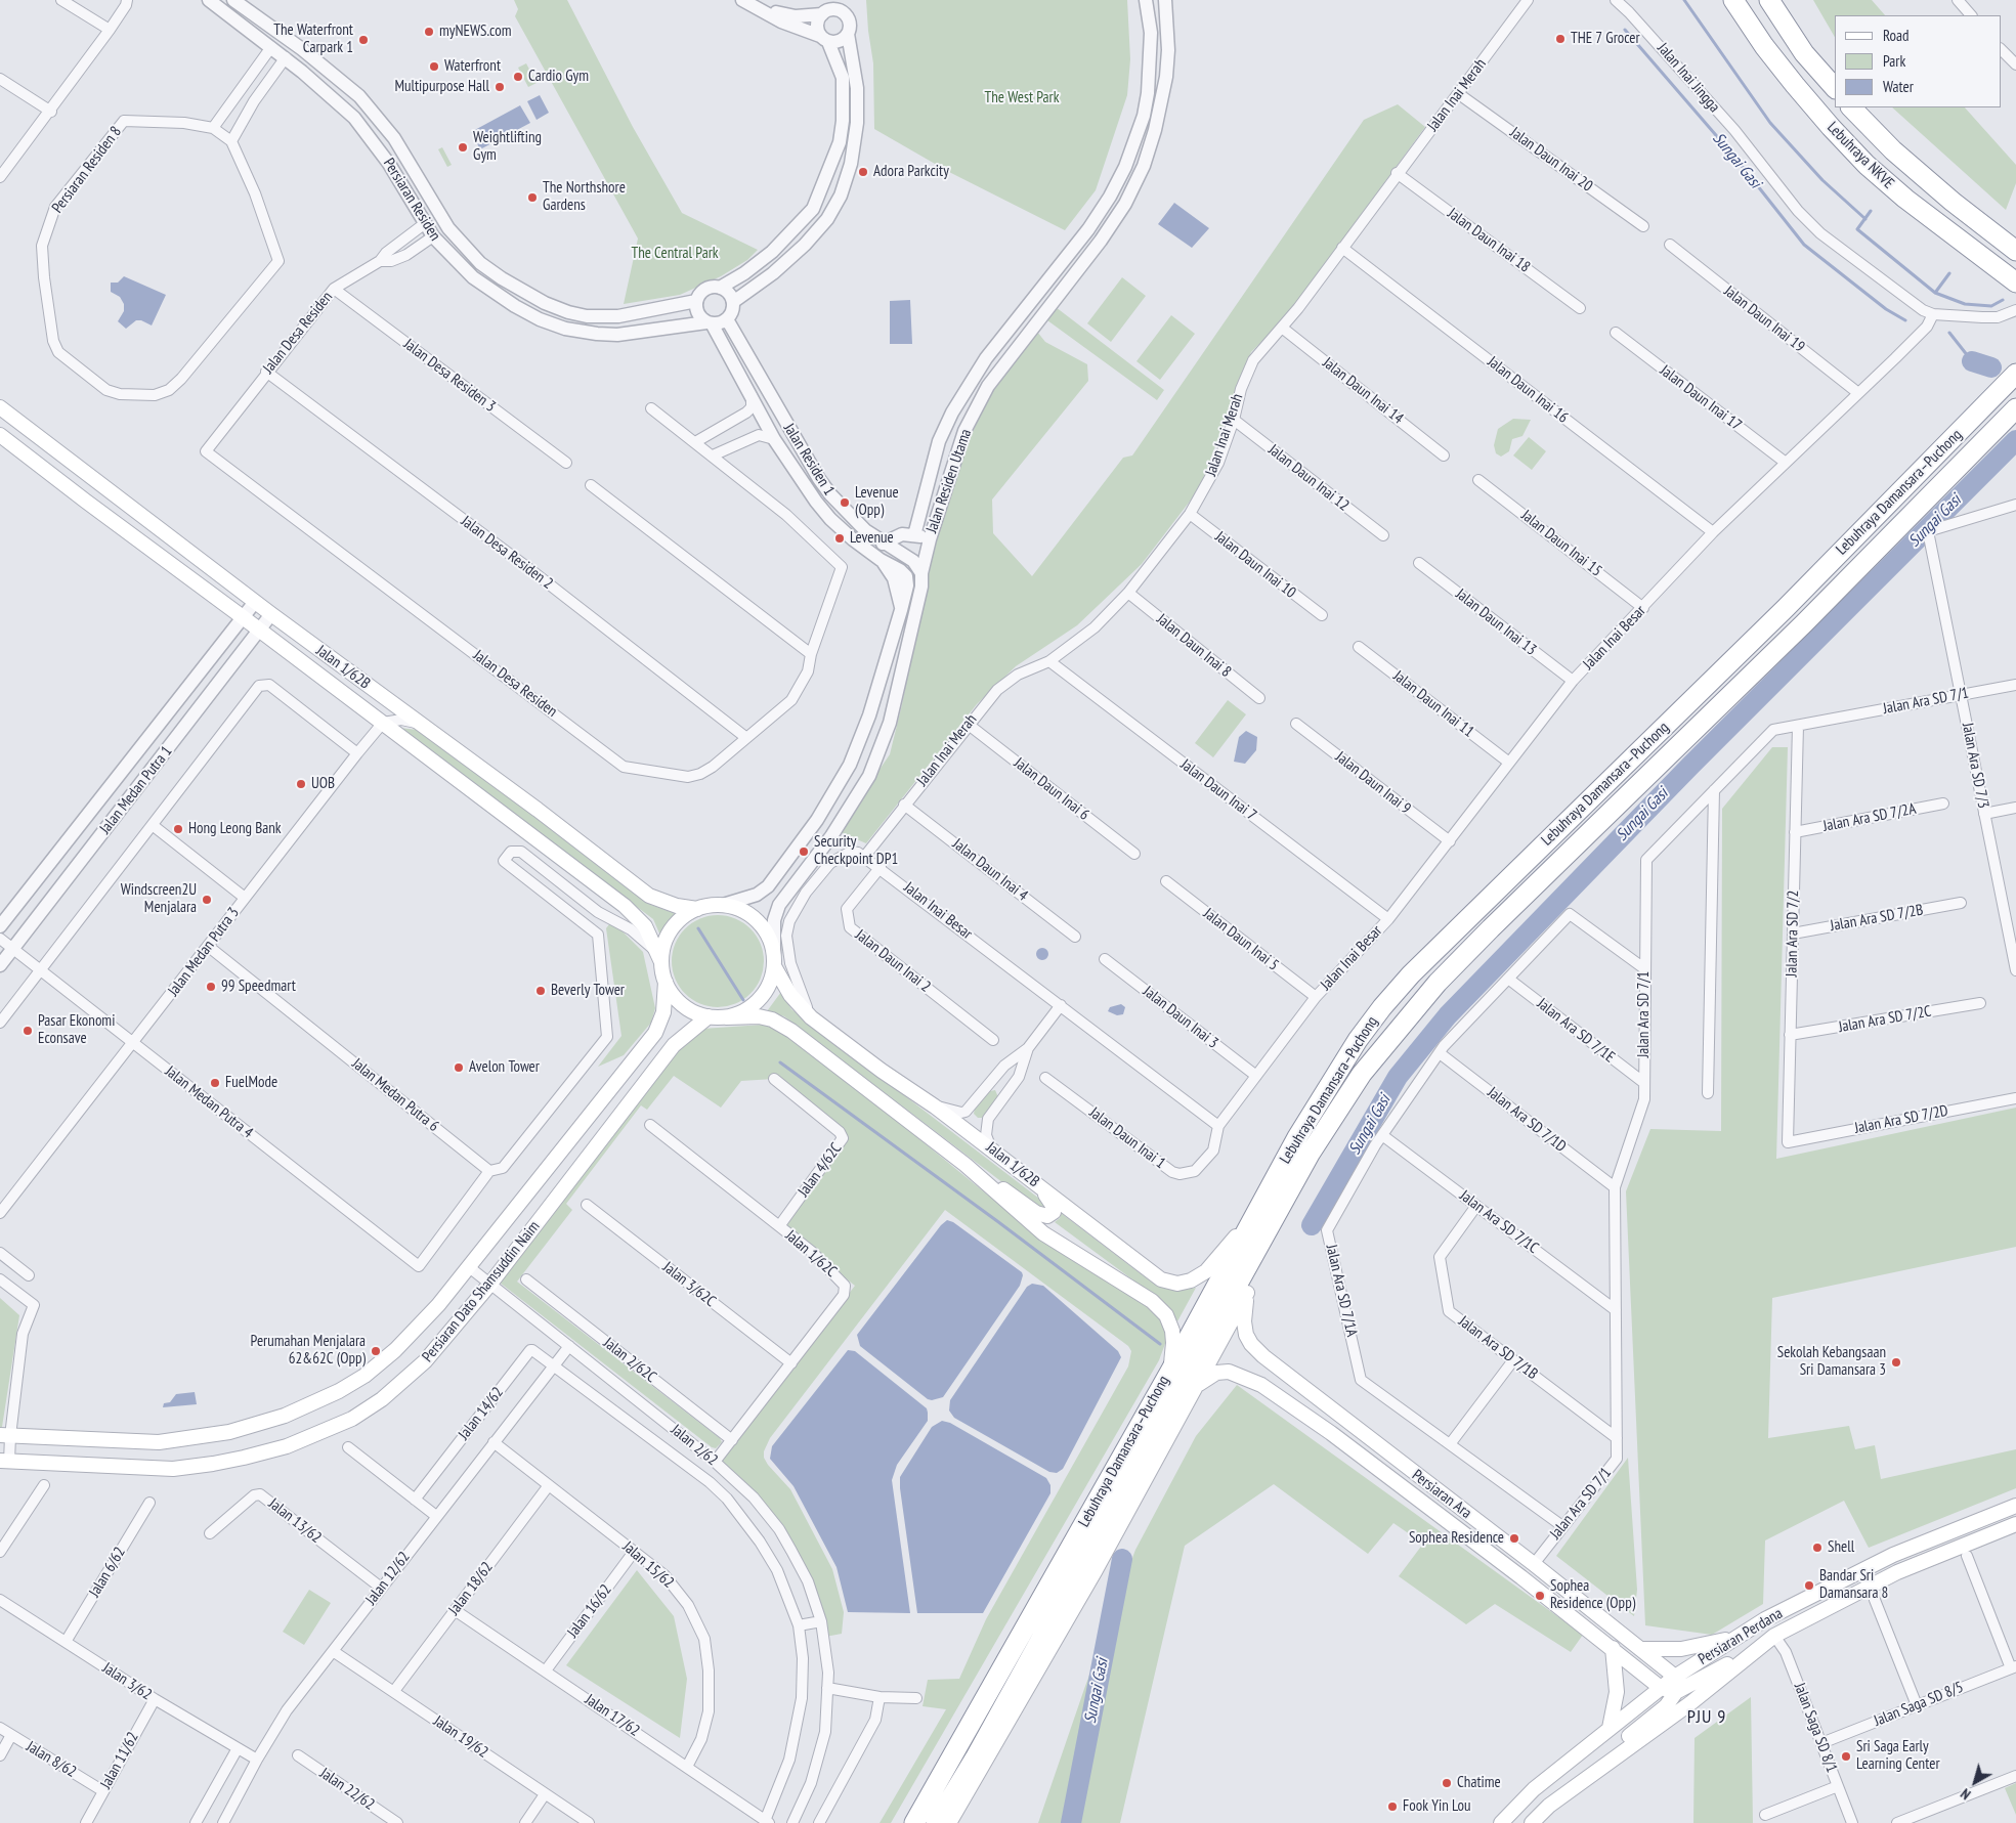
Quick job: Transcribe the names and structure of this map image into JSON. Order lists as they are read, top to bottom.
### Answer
{
  "streets": {
    "highway": ["Lebuhraya NKVE", "Lebuhraya Damansara–Puchong"],
    "main road": [
      "Jalan 1/62B",
      "Persiaran Dato Shamsuddin Naim",
      "Persiaran Ara",
      "Persiaran Perdana"
    ],
    "street": [
      "Jalan Inai Jingga",
      "Jalan Inai Merah",
      "Jalan Daun Inai 20",
      "Persiaran Residen 8",
      "Persiaran Residen",
      "Jalan Daun Inai 18",
      "Jalan Daun Inai 19",
      "Jalan Desa Residen",
      "Jalan Desa Residen 3",
      "Jalan Daun Inai 16",
      "Jalan Daun Inai 14",
      "Jalan Daun Inai 17",
      "Jalan Residen 1",
      "Jalan Daun Inai 12",
      "Jalan Residen Utama",
      "Jalan Daun Inai 15",
      "Jalan Desa Residen 2",
      "Jalan Daun Inai 10",
      "Jalan Daun Inai 13",
      "Jalan Inai Besar",
      "Jalan Daun Inai 8",
      "Jalan Ara SD 7/1",
      "Jalan Daun Inai 11",
      "Jalan Ara SD 7/3",
      "Jalan Daun Inai 9",
      "Jalan Daun Inai 6",
      "Jalan Medan Putra 1",
      "Jalan Daun Inai 7",
      "Jalan Ara SD 7/2A",
      "Jalan Daun Inai 4",
      "Jalan Ara SD 7/2B",
      "Jalan Ara SD 7/2",
      "Jalan Daun Inai 5",
      "Jalan Medan Putra 3",
      "Jalan Daun Inai 2",
      "Jalan Daun Inai 3",
      "Jalan Ara SD 7/2C",
      "Jalan Ara SD 7/1E",
      "Jalan Medan Putra 6",
      "Jalan Medan Putra 4",
      "Jalan Ara SD 7/1D",
      "Jalan Ara SD 7/2D",
      "Jalan Daun Inai 1",
      "Jalan 4/62C",
      "Jalan Ara SD 7/1C",
      "Jalan 1/62C",
      "Jalan 3/62C",
      "Jalan Ara SD 7/1A",
      "Jalan Ara SD 7/1B",
      "Jalan 2/62C",
      "Jalan 14/62",
      "Jalan 2/62",
      "Jalan 13/62",
      "Jalan 15/62",
      "Jalan 6/62",
      "Jalan 12/62",
      "Jalan 18/62",
      "Jalan 16/62",
      "Jalan 3/62",
      "Jalan Saga SD 8/5",
      "Jalan 17/62",
      "Jalan Saga SD 8/1",
      "Jalan 19/62",
      "Jalan 8/62",
      "Jalan 11/62",
      "Jalan 22/62"
    ]
  },
  "crossings": [
    ["Jalan Inai Jingga", "Jalan Inai Besar"],
    ["Jalan Inai Merah", "Jalan Daun Inai 20"],
    ["Jalan Inai Merah", "Jalan Daun Inai 18"],
    ["Jalan Inai Merah", "Jalan Daun Inai 16"],
    ["Jalan Inai Merah", "Jalan Daun Inai 14"],
    ["Jalan Inai Merah", "Jalan Daun Inai 12"],
    ["Jalan Inai Merah", "Jalan Daun Inai 10"],
    ["Jalan Inai Merah", "Jalan Inai Besar"],
    ["Jalan Inai Merah", "Jalan Daun Inai 8"],
    ["Jalan Inai Merah", "Jalan Daun Inai 6"],
    ["Jalan Inai Merah", "Jalan Daun Inai 7"],
    ["Jalan Inai Merah", "Jalan Daun Inai 4"],
    ["Persiaran Residen", "Jalan Desa Residen"],
    ["Persiaran Residen", "Jalan Residen 1"],
    ["Jalan Daun Inai 19", "Jalan Inai Besar"],
    ["Jalan Desa Residen", "Jalan Desa Residen 3"],
    ["Jalan Desa Residen", "Jalan Desa Residen 2"],
    ["Jalan Daun Inai 16", "Jalan Inai Besar"],
    ["Jalan Daun Inai 17", "Jalan Inai Besar"],
    ["Jalan Residen 1", "Jalan Residen Utama"],
    ["Jalan Residen Utama", "Jalan 1/62B"],
    ["Jalan Residen Utama", "Persiaran Dato Shamsuddin Naim"],
    ["Lebuhraya Damansara–Puchong", "Jalan 1/62B"],
    ["Jalan Daun Inai 15", "Jalan Inai Besar"],
    ["Jalan Daun Inai 13", "Jalan Inai Besar"],
    ["Jalan Inai Besar", "Jalan Daun Inai 11"],
    ["Jalan Inai Besar", "Jalan Daun Inai 9"],
    ["Jalan Inai Besar", "Jalan Daun Inai 7"],
    ["Jalan Inai Besar", "Jalan Daun Inai 5"],
    ["Jalan Inai Besar", "Jalan Daun Inai 2"],
    ["Jalan Inai Besar", "Jalan Daun Inai 3"],
    ["Jalan Inai Besar", "Jalan Daun Inai 1"],
    ["Jalan 1/62B", "Jalan Medan Putra 1"],
    ["Jalan 1/62B", "Jalan Medan Putra 3"],
    ["Jalan 1/62B", "Persiaran Dato Shamsuddin Naim"],
    ["Jalan Ara SD 7/1", "Jalan Ara SD 7/3"],
    ["Jalan Ara SD 7/1", "Jalan Ara SD 7/2"],
    ["Jalan Ara SD 7/1", "Jalan Ara SD 7/1E"],
    ["Jalan Ara SD 7/1", "Jalan Ara SD 7/1D"],
    ["Jalan Ara SD 7/1", "Jalan Ara SD 7/1C"],
    ["Jalan Ara SD 7/1", "Jalan Ara SD 7/1A"],
    ["Jalan Ara SD 7/1", "Jalan Ara SD 7/1B"],
    ["Jalan Ara SD 7/1", "Persiaran Ara"],
    ["Jalan Medan Putra 1", "Jalan Medan Putra 4"],
    ["Jalan Ara SD 7/2A", "Jalan Ara SD 7/2"],
    ["Jalan Ara SD 7/2B", "Jalan Ara SD 7/2"],
    ["Jalan Ara SD 7/2", "Jalan Ara SD 7/2C"],
    ["Jalan Ara SD 7/2", "Jalan Ara SD 7/2D"],
    ["Jalan Medan Putra 3", "Jalan Medan Putra 6"],
    ["Jalan Medan Putra 3", "Jalan Medan Putra 4"],
    ["Jalan Ara SD 7/1E", "Jalan Ara SD 7/1A"],
    ["Jalan Medan Putra 6", "Jalan Medan Putra 4"],
    ["Jalan Ara SD 7/1D", "Jalan Ara SD 7/1A"],
    ["Jalan 4/62C", "Jalan 1/62C"],
    ["Jalan Ara SD 7/1C", "Jalan Ara SD 7/1A"],
    ["Jalan Ara SD 7/1C", "Jalan Ara SD 7/1B"],
    ["Jalan 1/62C", "Jalan 3/62C"],
    ["Jalan 1/62C", "Jalan 2/62C"],
    ["Jalan 1/62C", "Jalan 2/62"],
    ["Persiaran Dato Shamsuddin Naim", "Jalan 2/62"],
    ["Jalan 14/62", "Jalan 2/62"],
    ["Jalan 14/62", "Jalan 12/62"],
    ["Jalan 2/62", "Jalan 12/62"],
    ["Jalan 2/62", "Jalan 17/62"],
    ["Persiaran Ara", "Persiaran Perdana"],
    ["Jalan 13/62", "Jalan 12/62"],
    ["Jalan 15/62", "Jalan 12/62"],
    ["Jalan 15/62", "Jalan 18/62"],
    ["Jalan 15/62", "Jalan 16/62"],
    ["Jalan 15/62", "Jalan 17/62"],
    ["Jalan 6/62", "Jalan 3/62"],
    ["Jalan 12/62", "Jalan 3/62"],
    ["Jalan 12/62", "Jalan 19/62"],
    ["Jalan 18/62", "Jalan 17/62"],
    ["Jalan 18/62", "Jalan 19/62"],
    ["Jalan 16/62", "Jalan 17/62"],
    ["Persiaran Perdana", "Jalan Saga SD 8/1"],
    ["Jalan 3/62", "Jalan 11/62"],
    ["Jalan Saga SD 8/5", "Jalan Saga SD 8/1"],
    ["Jalan 8/62", "Jalan 11/62"]
  ],
  "districts": ["PJU 9"],
  "water": ["Sungai Gasi"],
  "parks": ["The West Park", "The Central Park"],
  "places": [
    "myNEWS.com",
    "THE 7 Grocer",
    "The Waterfront Carpark 1",
    "Waterfront",
    "Cardio Gym",
    "Multipurpose Hall",
    "Weightlifting Gym",
    "Adora Parkcity",
    "The Northshore Gardens",
    "Levenue (Opp)",
    "Levenue",
    "UOB",
    "Hong Leong Bank",
    "Security Checkpoint DP1",
    "Windscreen2U Menjalara",
    "99 Speedmart",
    "Beverly Tower",
    "Pasar Ekonomi Econsave",
    "Avelon Tower",
    "FuelMode",
    "Perumahan Menjalara 62&62C (Opp)",
    "Sekolah Kebangsaan Sri Damansara 3",
    "Sophea Residence",
    "Shell",
    "Bandar Sri Damansara 8",
    "Sophea Residence (Opp)",
    "Sri Saga Early Learning Center",
    "Chatime",
    "Fook Yin Lou"
  ],
  "legend": ["Road", "Park", "Water"],
  "north": "bottom left"
}
